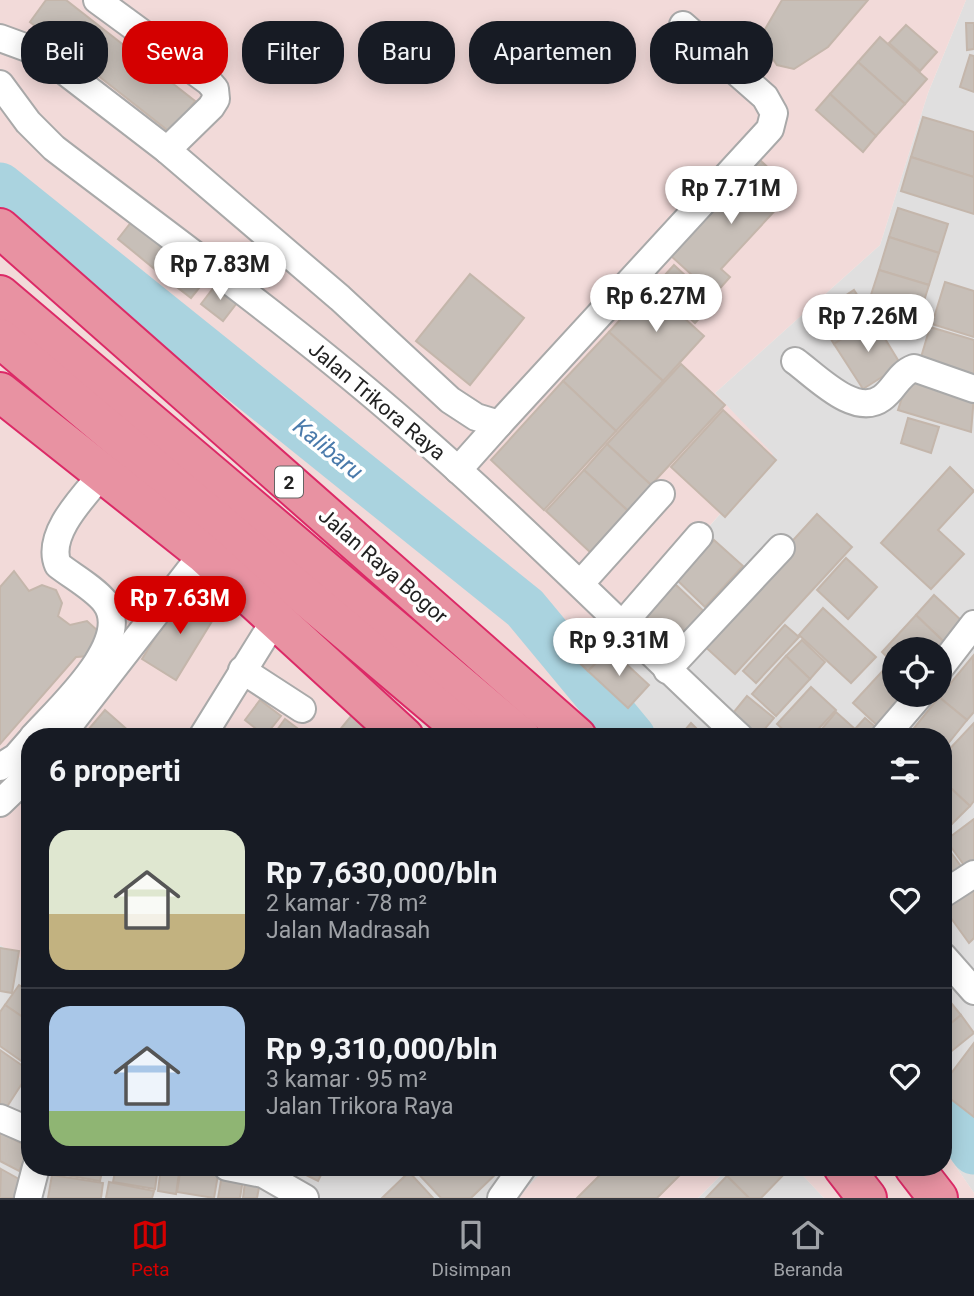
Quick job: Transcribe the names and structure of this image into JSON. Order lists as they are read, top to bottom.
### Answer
{
  "streets": {
    "highway": ["2", "Jalan Raya Bogor"],
    "street": ["Jalan Trikora Raya"]
  },
  "water": ["Kalibaru"],
  "page": {
    "chip": [
      "Beli",
      "Sewa",
      "Filter",
      "Baru",
      "Apartemen",
      "Rumah"
    ],
    "price": [
      "Rp 7.71M",
      "Rp 7.83M",
      "Rp 6.27M",
      "Rp 7.26M",
      "Rp 7.63M",
      "Rp 9.31M"
    ],
    "heading": "6 properti",
    "list": [
      {
        "name": "Rp 7,630,000/bln",
        "note": "2 kamar · 78 m² · Jalan Madrasah"
      },
      {
        "name": "Rp 9,310,000/bln",
        "note": "3 kamar · 95 m² · Jalan Trikora Raya"
      }
    ],
    "tabs": ["Peta", "Disimpan", "Beranda"]
  }
}
